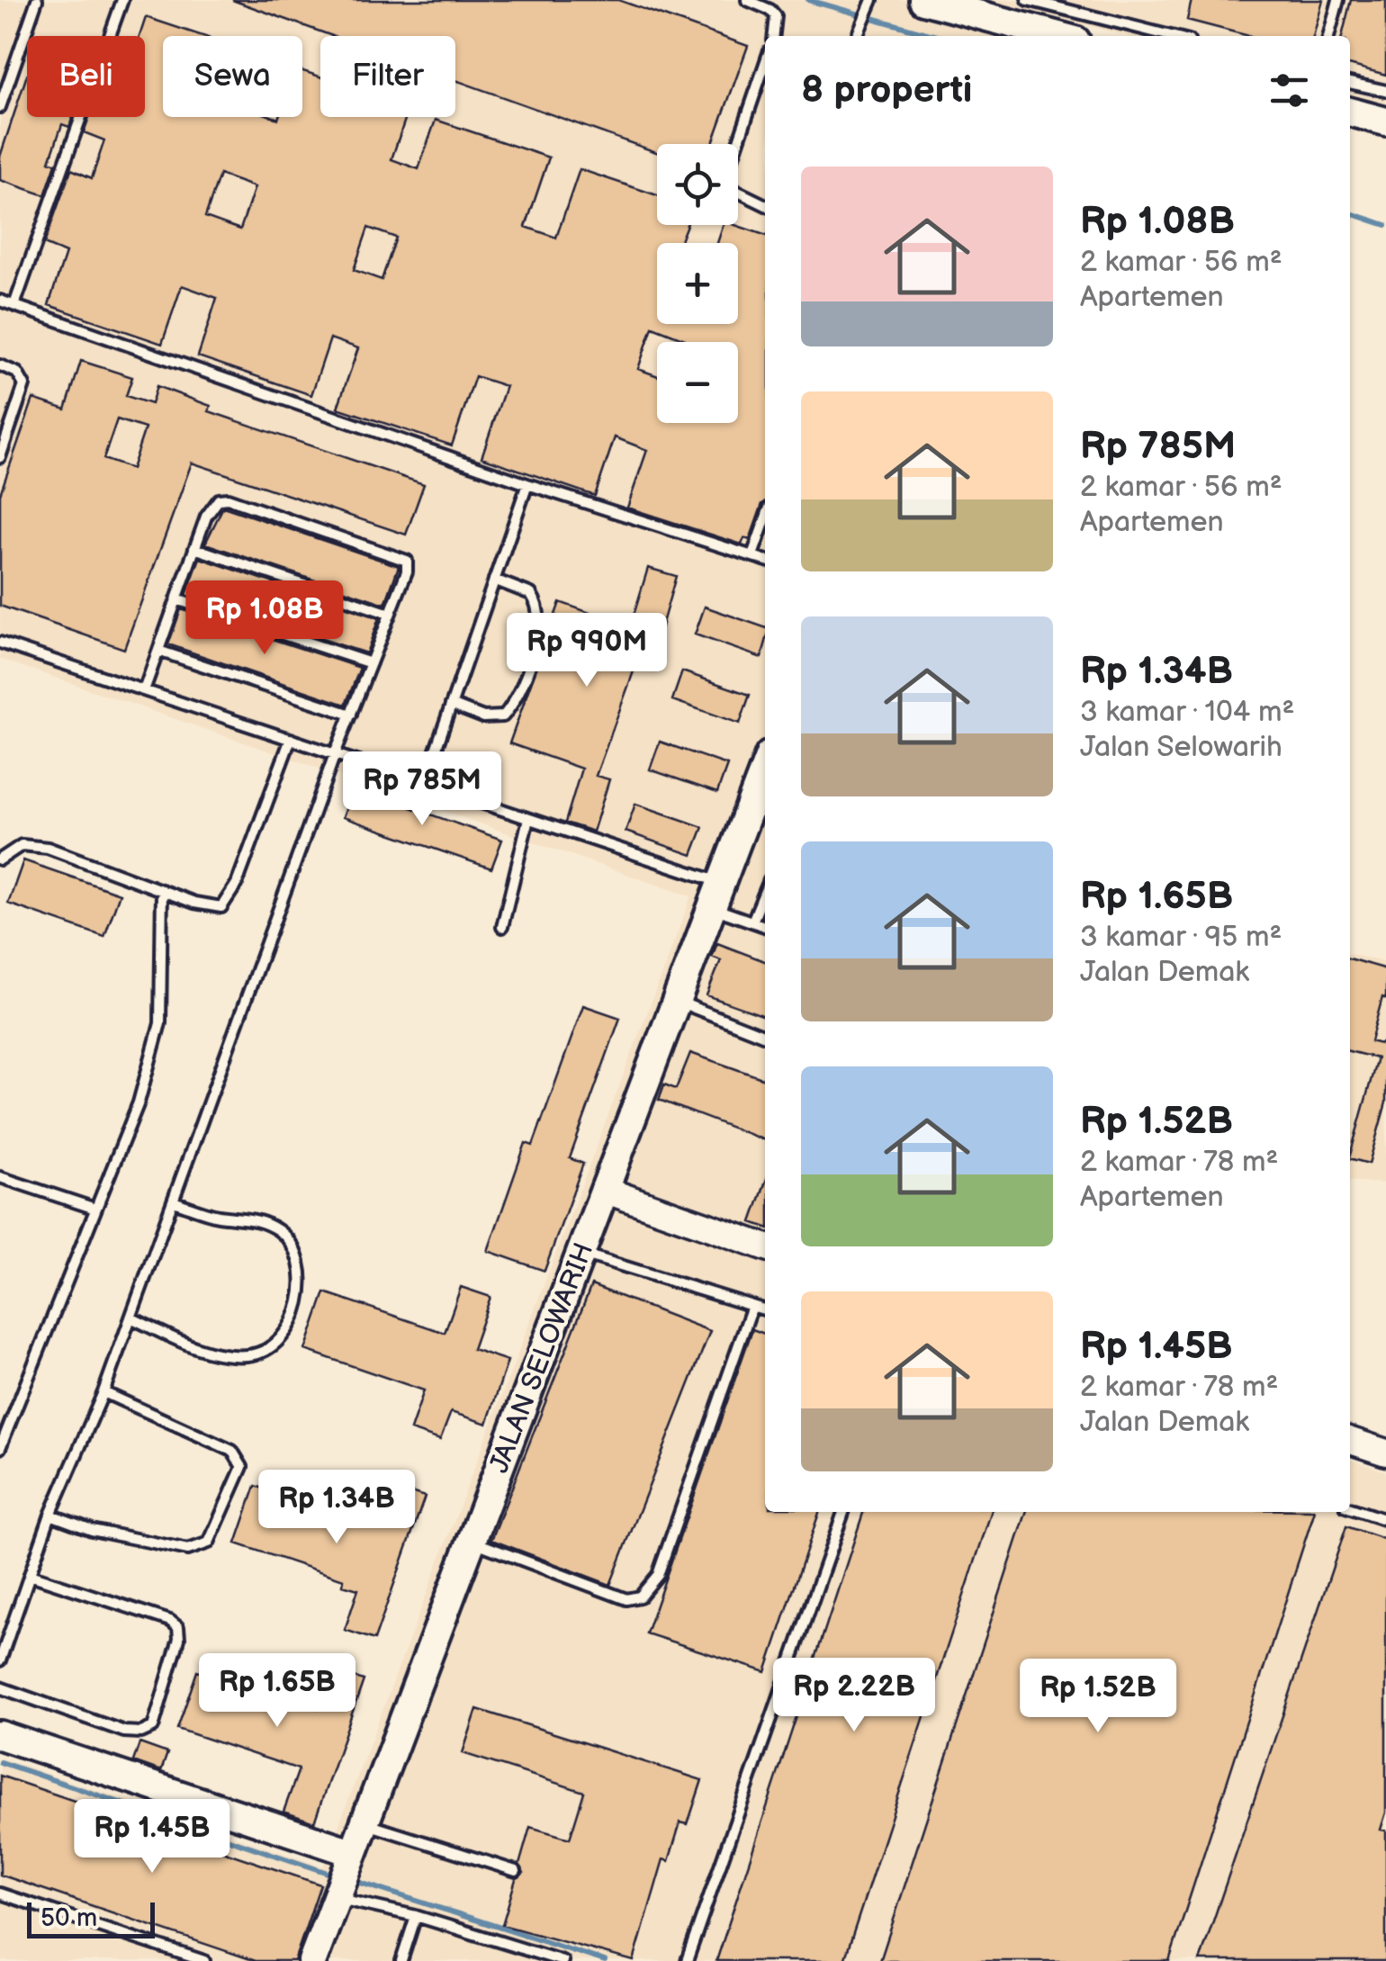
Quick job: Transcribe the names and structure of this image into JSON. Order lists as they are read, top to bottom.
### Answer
{
  "streets": {
    "main road": ["JALAN SELOWARIH"]
  },
  "scale_bar": "50 m",
  "page": {
    "chip": ["Beli", "Sewa", "Filter"],
    "heading": "8 properti",
    "map_buttons": ["+", "−"],
    "list": [
      {
        "name": "Rp 1.08B",
        "note": "2 kamar · 56 m² · Apartemen"
      },
      {
        "name": "Rp 785M",
        "note": "2 kamar · 56 m² · Apartemen"
      },
      {
        "name": "Rp 1.34B",
        "note": "3 kamar · 104 m² · Jalan Selowarih"
      },
      {
        "name": "Rp 1.65B",
        "note": "3 kamar · 95 m² · Jalan Demak"
      },
      {
        "name": "Rp 1.52B",
        "note": "2 kamar · 78 m² · Apartemen"
      },
      {
        "name": "Rp 1.45B",
        "note": "2 kamar · 78 m² · Jalan Demak"
      }
    ],
    "price": [
      "Rp 1.08B",
      "Rp 990M",
      "Rp 785M",
      "Rp 1.34B",
      "Rp 1.65B",
      "Rp 2.22B",
      "Rp 1.52B",
      "Rp 1.45B"
    ],
    "scale": "50 m"
  }
}
